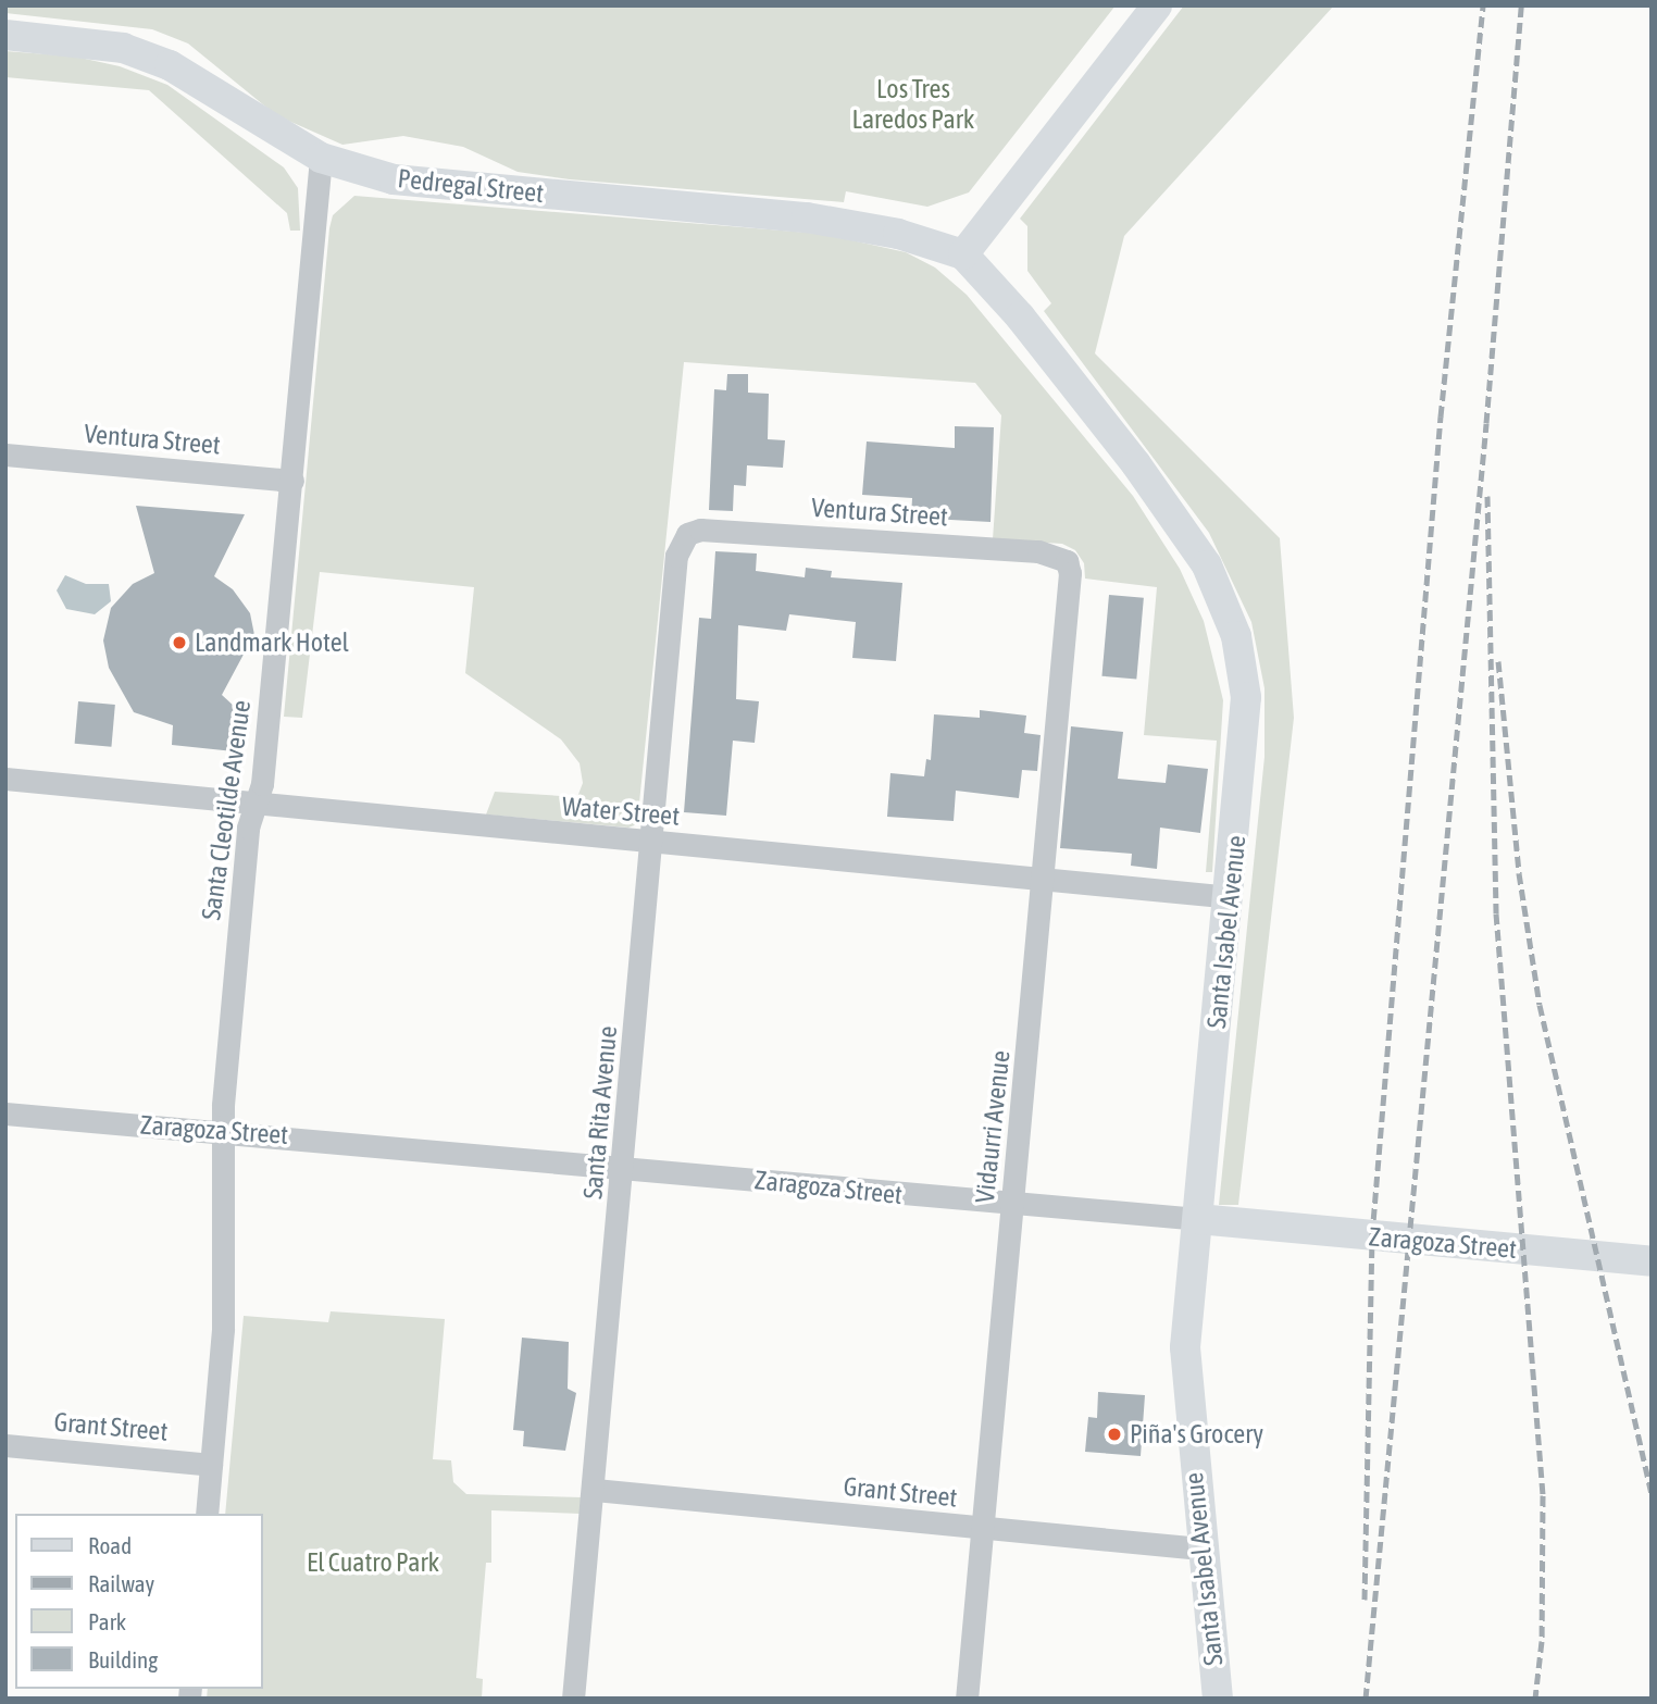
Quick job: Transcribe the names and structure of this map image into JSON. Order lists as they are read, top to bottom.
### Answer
{
  "streets": {
    "main road": ["Pedregal Street", "Santa Isabel Avenue", "Zaragoza Street"],
    "street": [
      "Ventura Street",
      "Santa Cleotilde Avenue",
      "Water Street",
      "Santa Rita Avenue",
      "Vidaurri Avenue",
      "Grant Street"
    ]
  },
  "crossings": [
    ["Pedregal Street", "Santa Cleotilde Avenue"],
    ["Pedregal Street", "Santa Isabel Avenue"],
    ["Ventura Street", "Santa Cleotilde Avenue"],
    ["Ventura Street", "Santa Rita Avenue"],
    ["Ventura Street", "Vidaurri Avenue"],
    ["Santa Cleotilde Avenue", "Water Street"],
    ["Santa Cleotilde Avenue", "Zaragoza Street"],
    ["Santa Cleotilde Avenue", "Grant Street"],
    ["Water Street", "Santa Isabel Avenue"],
    ["Water Street", "Santa Rita Avenue"],
    ["Water Street", "Vidaurri Avenue"],
    ["Santa Isabel Avenue", "Zaragoza Street"],
    ["Santa Isabel Avenue", "Grant Street"],
    ["Santa Rita Avenue", "Zaragoza Street"],
    ["Santa Rita Avenue", "Grant Street"],
    ["Vidaurri Avenue", "Zaragoza Street"],
    ["Vidaurri Avenue", "Grant Street"]
  ],
  "parks": ["Los Tres Laredos Park", "El Cuatro Park"],
  "places": ["Landmark Hotel", "Piña's Grocery"],
  "legend": [
    "Road",
    "Railway",
    "Park",
    "Building"
  ]
}
